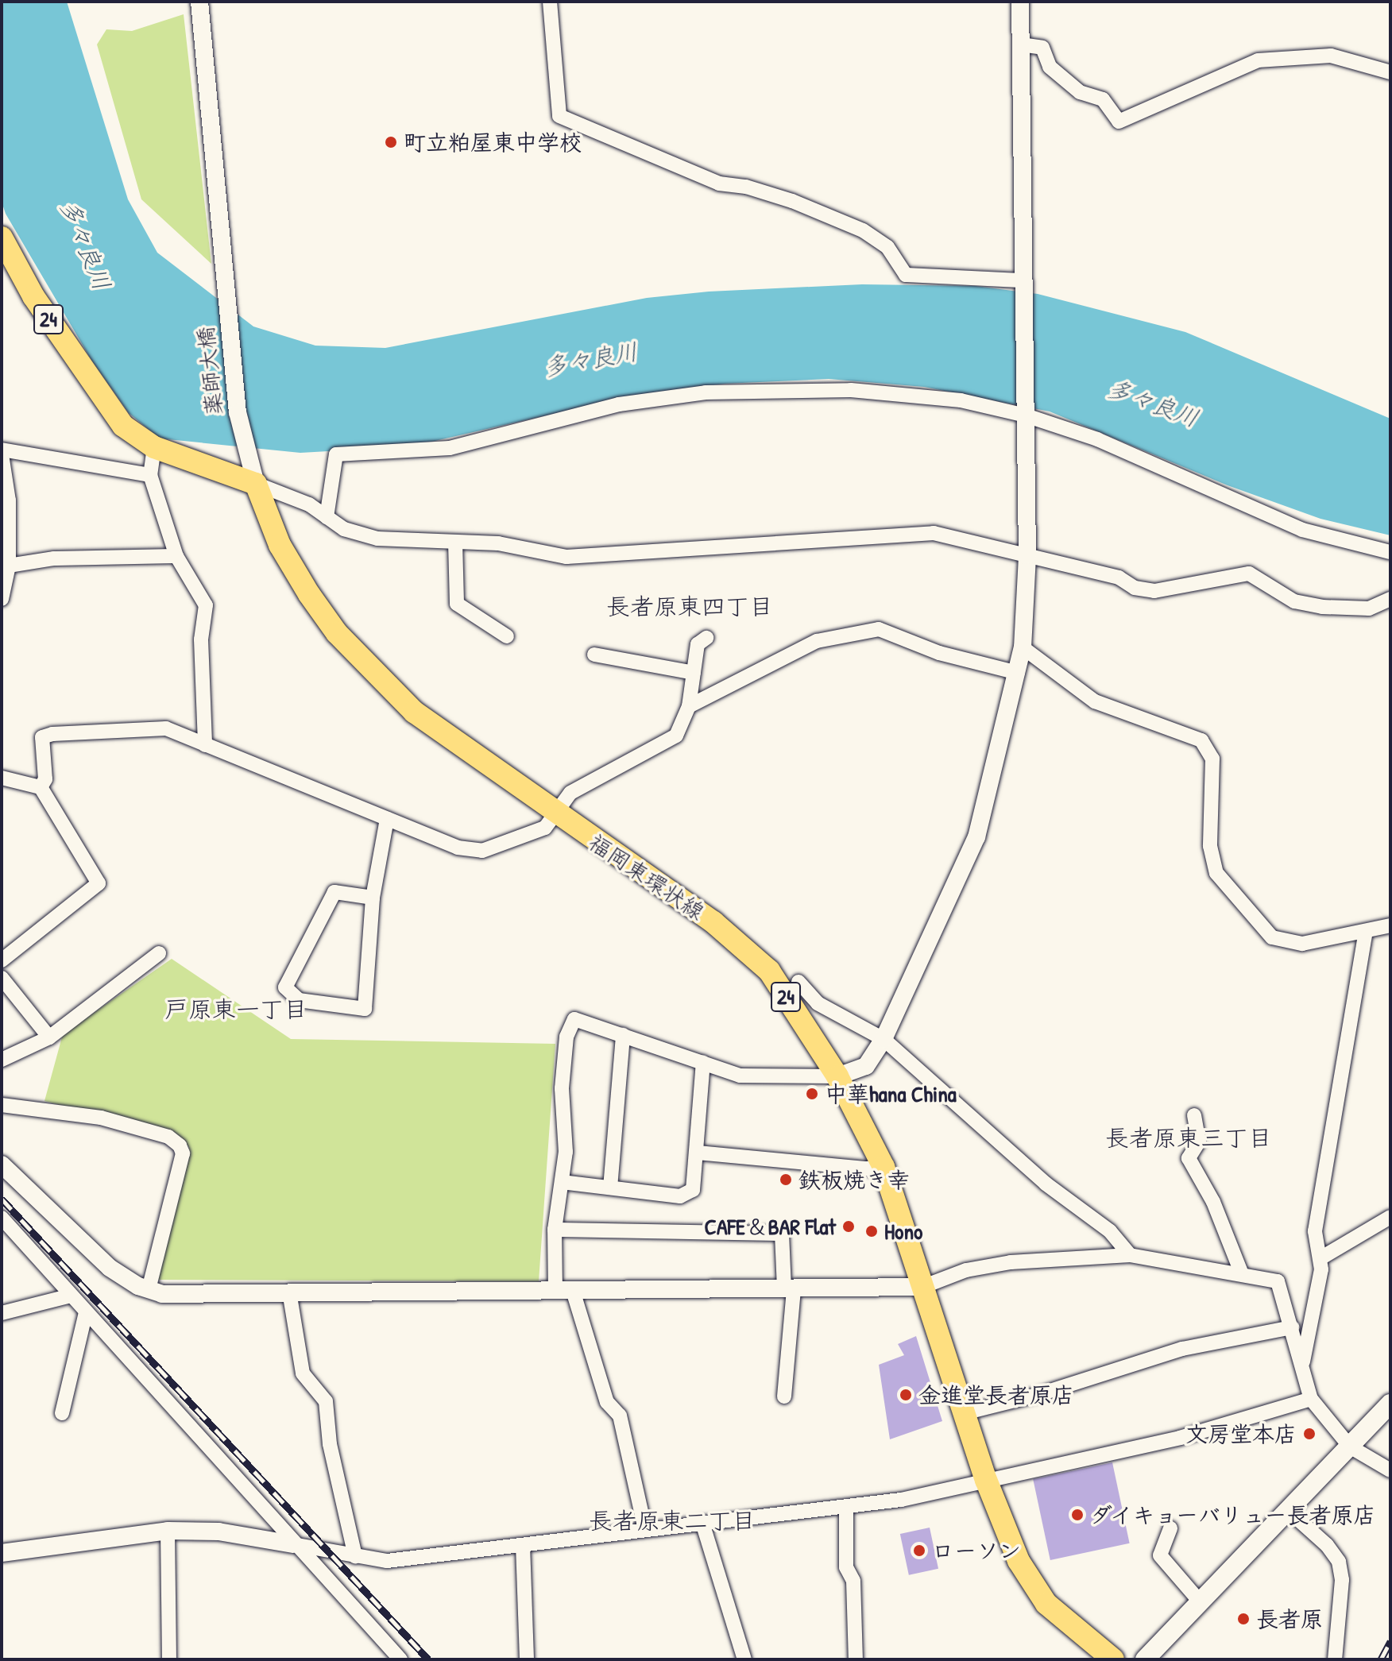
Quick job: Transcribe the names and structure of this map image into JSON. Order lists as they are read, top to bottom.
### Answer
{
  "streets": {
    "main road": ["24", "福岡東環状線"],
    "street": ["薬師大橋"]
  },
  "crossings": [
    ["24", "薬師大橋"],
    ["24", "福岡東環状線"],
    ["薬師大橋", "福岡東環状線"]
  ],
  "districts": [
    "長者原東四丁目",
    "戸原東一丁目",
    "長者原東三丁目",
    "長者原東二丁目"
  ],
  "water": ["多々良川"],
  "places": [
    "町立粕屋東中学校",
    "中華hana China",
    "鉄板焼き幸",
    "CAFE＆BAR Flat",
    "Hono",
    "金進堂長者原店",
    "文房堂本店",
    "ダイキョーバリュー長者原店",
    "ローソン",
    "長者原"
  ]
}
